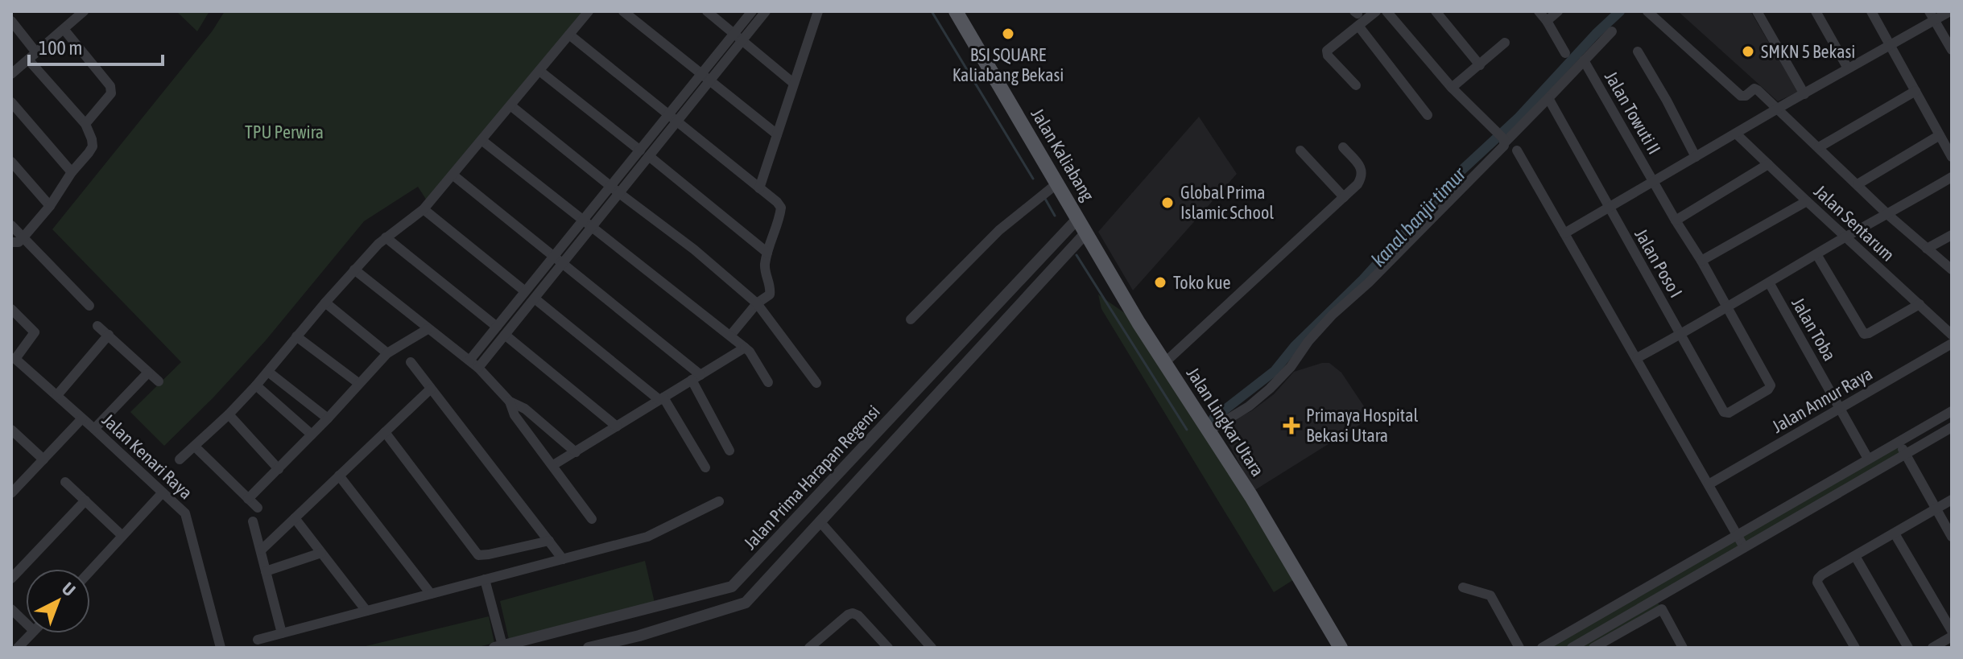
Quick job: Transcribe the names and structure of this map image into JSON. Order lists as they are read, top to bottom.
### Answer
{
  "streets": {
    "main road": ["Jalan Kaliabang", "Jalan Lingkar Utara"],
    "street": [
      "Jalan Towuti II",
      "Jalan Sentarum",
      "Jalan Poso I",
      "Jalan Toba",
      "Jalan Annur Raya",
      "Jalan Kenari Raya",
      "Jalan Prima Harapan Regensi"
    ]
  },
  "crossings": [
    ["Jalan Towuti II", "Jalan Poso I"],
    ["Jalan Kaliabang", "Jalan Lingkar Utara"],
    ["Jalan Kaliabang", "Jalan Prima Harapan Regensi"],
    ["Jalan Toba", "Jalan Annur Raya"],
    ["Jalan Lingkar Utara", "Jalan Prima Harapan Regensi"]
  ],
  "water": ["kanal banjir timur"],
  "parks": ["TPU Perwira"],
  "places": {
    "other": [
      "BSI SQUARE Kaliabang Bekasi",
      "SMKN 5 Bekasi",
      "Global Prima Islamic School",
      "Toko kue"
    ],
    "health": ["Primaya Hospital Bekasi Utara"]
  },
  "scale_bar": "100 m",
  "north": "top right"
}
